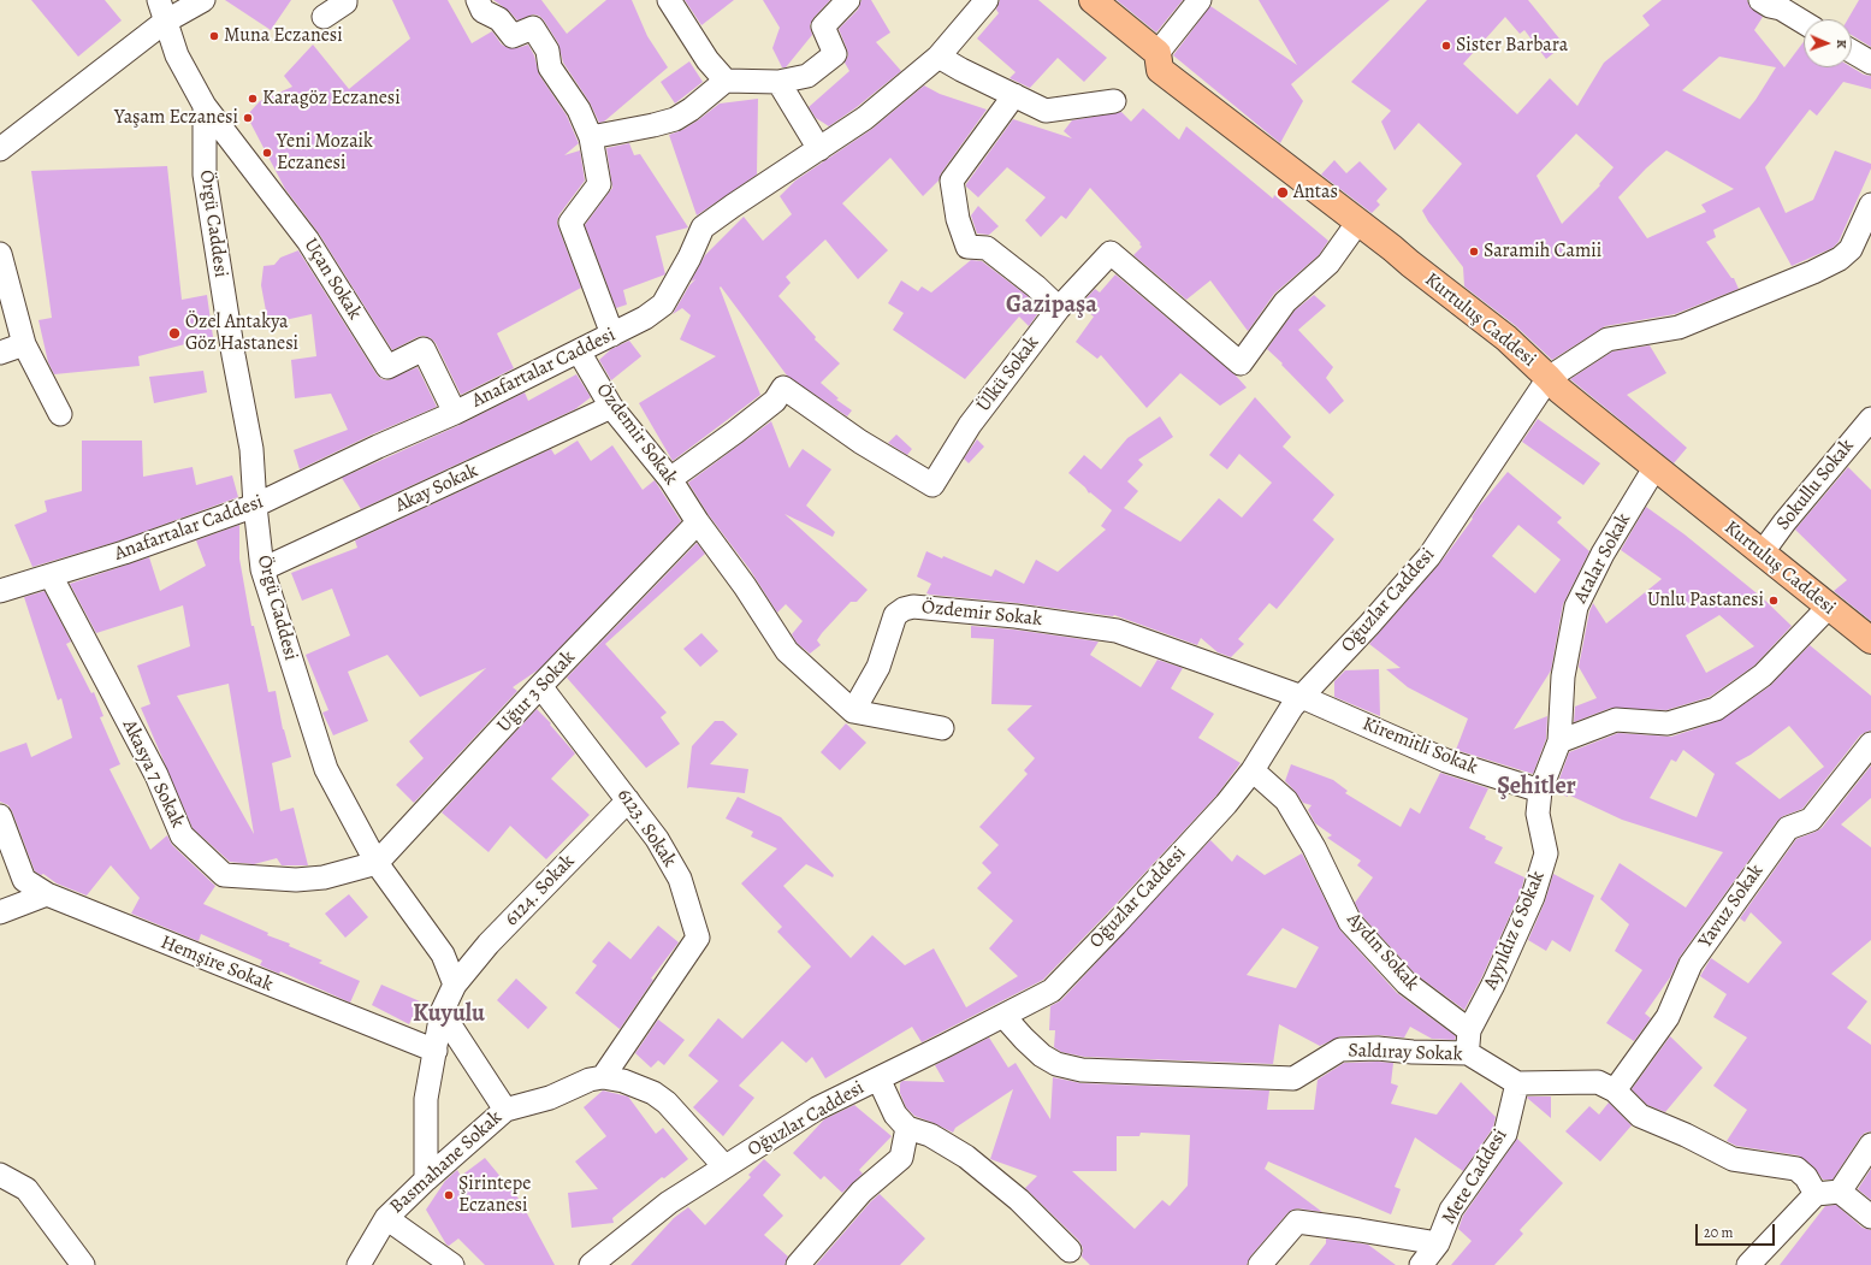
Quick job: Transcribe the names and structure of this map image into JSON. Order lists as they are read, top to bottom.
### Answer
{
  "streets": {
    "main road": ["Kurtuluş Caddesi"],
    "street": [
      "Örgü Caddesi",
      "Uçan Sokak",
      "Anafartalar Caddesi",
      "Ülkü Sokak",
      "Özdemir Sokak",
      "Sokullu Sokak",
      "Akay Sokak",
      "Atalar Sokak",
      "Oğuzlar Caddesi",
      "Uğur 3 Sokak",
      "Kiremitli Sokak",
      "Akasya 7 Sokak",
      "6123. Sokak",
      "6124. Sokak",
      "Yavuz Sokak",
      "Ayyıldız 6 Sokak",
      "Aydın Sokak",
      "Hemşire Sokak",
      "Saldıray Sokak",
      "Basmahane Sokak",
      "Mete Caddesi"
    ]
  },
  "crossings": [
    ["Örgü Caddesi", "Uçan Sokak"],
    ["Örgü Caddesi", "Anafartalar Caddesi"],
    ["Örgü Caddesi", "Akay Sokak"],
    ["Örgü Caddesi", "Uğur 3 Sokak"],
    ["Örgü Caddesi", "Akasya 7 Sokak"],
    ["Örgü Caddesi", "6124. Sokak"],
    ["Uçan Sokak", "Anafartalar Caddesi"],
    ["Kurtuluş Caddesi", "Ülkü Sokak"],
    ["Kurtuluş Caddesi", "Sokullu Sokak"],
    ["Kurtuluş Caddesi", "Atalar Sokak"],
    ["Kurtuluş Caddesi", "Oğuzlar Caddesi"],
    ["Anafartalar Caddesi", "Özdemir Sokak"],
    ["Anafartalar Caddesi", "Akasya 7 Sokak"],
    ["Ülkü Sokak", "Özdemir Sokak"],
    ["Özdemir Sokak", "Akay Sokak"],
    ["Özdemir Sokak", "Oğuzlar Caddesi"],
    ["Özdemir Sokak", "Uğur 3 Sokak"],
    ["Özdemir Sokak", "Kiremitli Sokak"],
    ["Atalar Sokak", "Ayyıldız 6 Sokak"],
    ["Oğuzlar Caddesi", "Kiremitli Sokak"],
    ["Oğuzlar Caddesi", "Aydın Sokak"],
    ["Oğuzlar Caddesi", "Saldıray Sokak"],
    ["Oğuzlar Caddesi", "Basmahane Sokak"],
    ["Uğur 3 Sokak", "Akasya 7 Sokak"],
    ["Uğur 3 Sokak", "6123. Sokak"],
    ["Kiremitli Sokak", "Ayyıldız 6 Sokak"],
    ["6123. Sokak", "6124. Sokak"],
    ["6123. Sokak", "Basmahane Sokak"],
    ["Ayyıldız 6 Sokak", "Aydın Sokak"],
    ["Saldıray Sokak", "Mete Caddesi"]
  ],
  "districts": ["Gazipaşa", "Şehitler", "Kuyulu"],
  "places": [
    "Muna Eczanesi",
    "Sister Barbara",
    "Karagöz Eczanesi",
    "Yaşam Eczanesi",
    "Yeni Mozaik Eczanesi",
    "Antas",
    "Saramih Camii",
    "Özel Antakya Göz Hastanesi",
    "Unlu Pastanesi",
    "Şirintepe Eczanesi"
  ],
  "scale_bar": "20 m",
  "north": "right"
}
